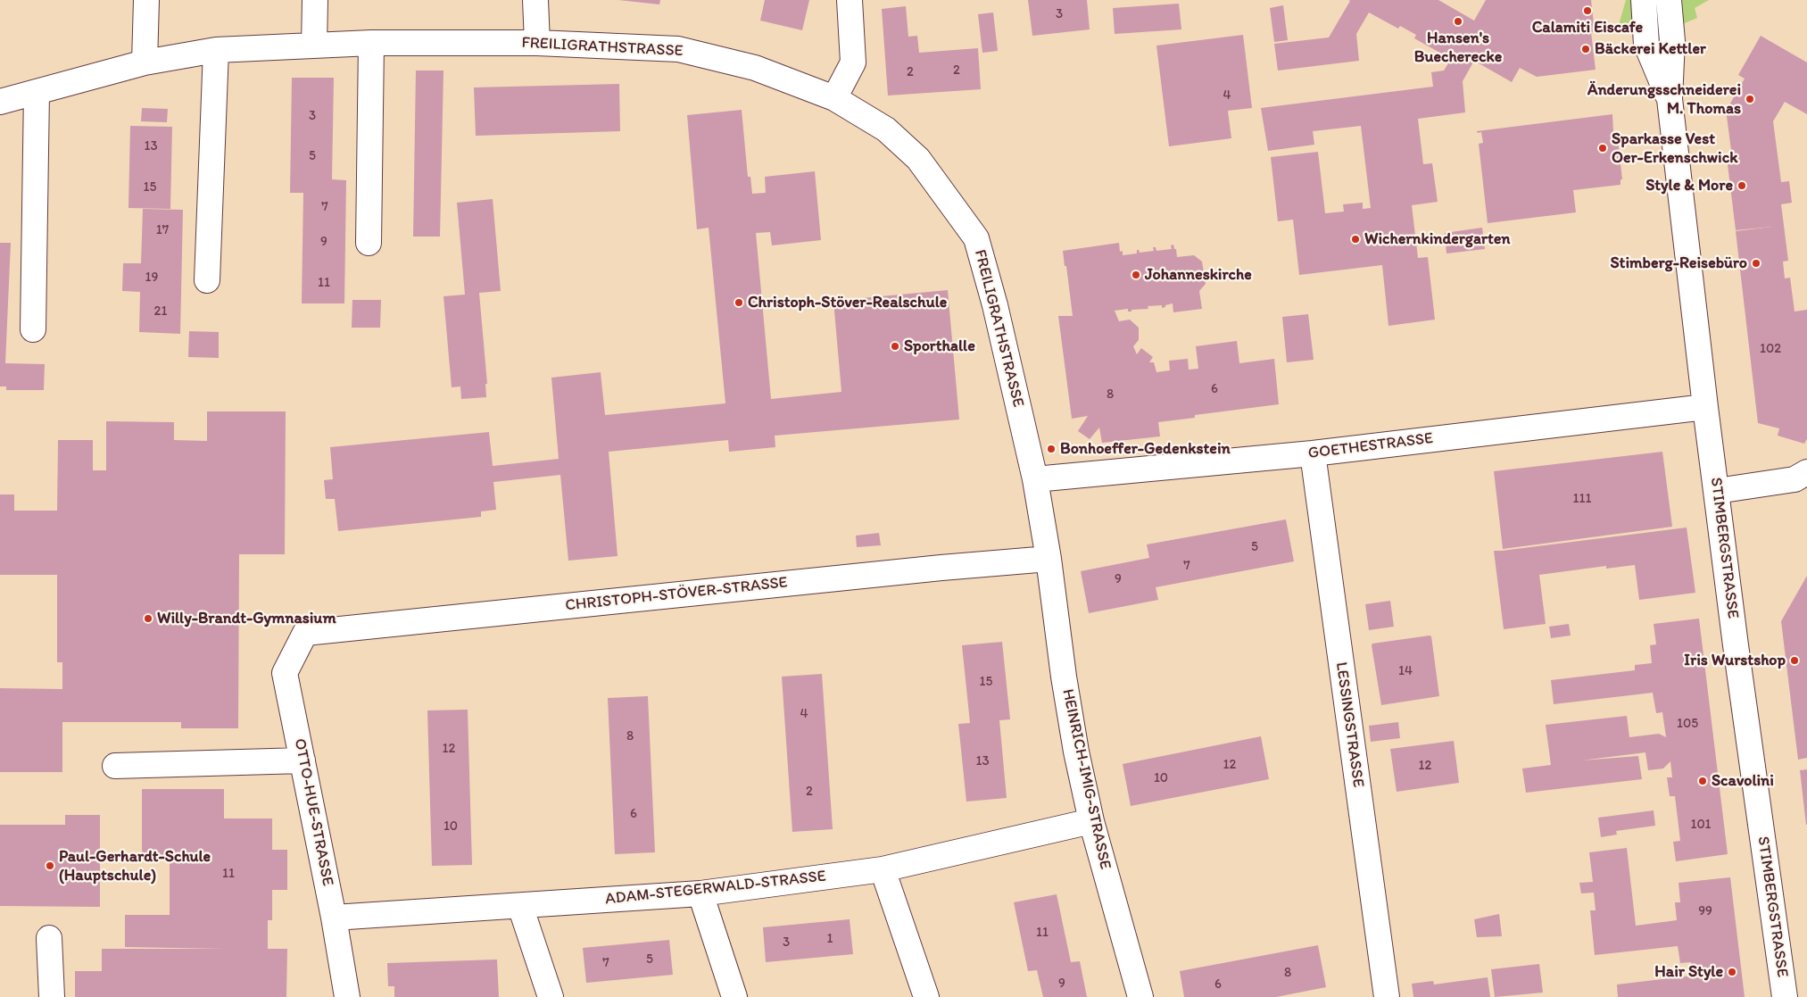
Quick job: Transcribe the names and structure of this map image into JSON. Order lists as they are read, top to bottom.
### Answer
{
  "streets": {
    "street": [
      "FREILIGRATHSTRASSE",
      "GOETHESTRASSE",
      "STIMBERGSTRASSE",
      "CHRISTOPH-STÖVER-STRASSE",
      "LESSINGSTRASSE",
      "HEINRICH-IMIG-STRASSE",
      "OTTO-HUE-STRASSE",
      "ADAM-STEGERWALD-STRASSE"
    ]
  },
  "crossings": [
    ["FREILIGRATHSTRASSE", "GOETHESTRASSE"],
    ["FREILIGRATHSTRASSE", "CHRISTOPH-STÖVER-STRASSE"],
    ["FREILIGRATHSTRASSE", "HEINRICH-IMIG-STRASSE"],
    ["GOETHESTRASSE", "STIMBERGSTRASSE"],
    ["GOETHESTRASSE", "LESSINGSTRASSE"],
    ["CHRISTOPH-STÖVER-STRASSE", "HEINRICH-IMIG-STRASSE"],
    ["CHRISTOPH-STÖVER-STRASSE", "OTTO-HUE-STRASSE"],
    ["HEINRICH-IMIG-STRASSE", "ADAM-STEGERWALD-STRASSE"],
    ["OTTO-HUE-STRASSE", "ADAM-STEGERWALD-STRASSE"]
  ],
  "places": [
    "Calamiti Eiscafe",
    "Hansen's Buecherecke",
    "Bäckerei Kettler",
    "Änderungsschneiderei M. Thomas",
    "Sparkasse Vest Oer-Erkenschwick",
    "Style & More",
    "Wichernkindergarten",
    "Stimberg-Reisebüro",
    "Johanneskirche",
    "Christoph-Stöver-Realschule",
    "Sporthalle",
    "Bonhoeffer-Gedenkstein",
    "Willy-Brandt-Gymnasium",
    "Iris Wurstshop",
    "Scavolini",
    "Paul-Gerhardt-Schule (Hauptschule)",
    "Hair Style"
  ],
  "house_numbers": [
    "3",
    "2",
    "2",
    "4",
    "3",
    "13",
    "5",
    "15",
    "7",
    "17",
    "9",
    "19",
    "11",
    "21",
    "102",
    "6",
    "8",
    "111",
    "5",
    "7",
    "9",
    "14",
    "15",
    "4",
    "105",
    "8",
    "12",
    "13",
    "12",
    "12",
    "10",
    "2",
    "6",
    "101",
    "10",
    "11",
    "99",
    "11",
    "1",
    "3",
    "5",
    "7",
    "8",
    "9",
    "6"
  ]
}
